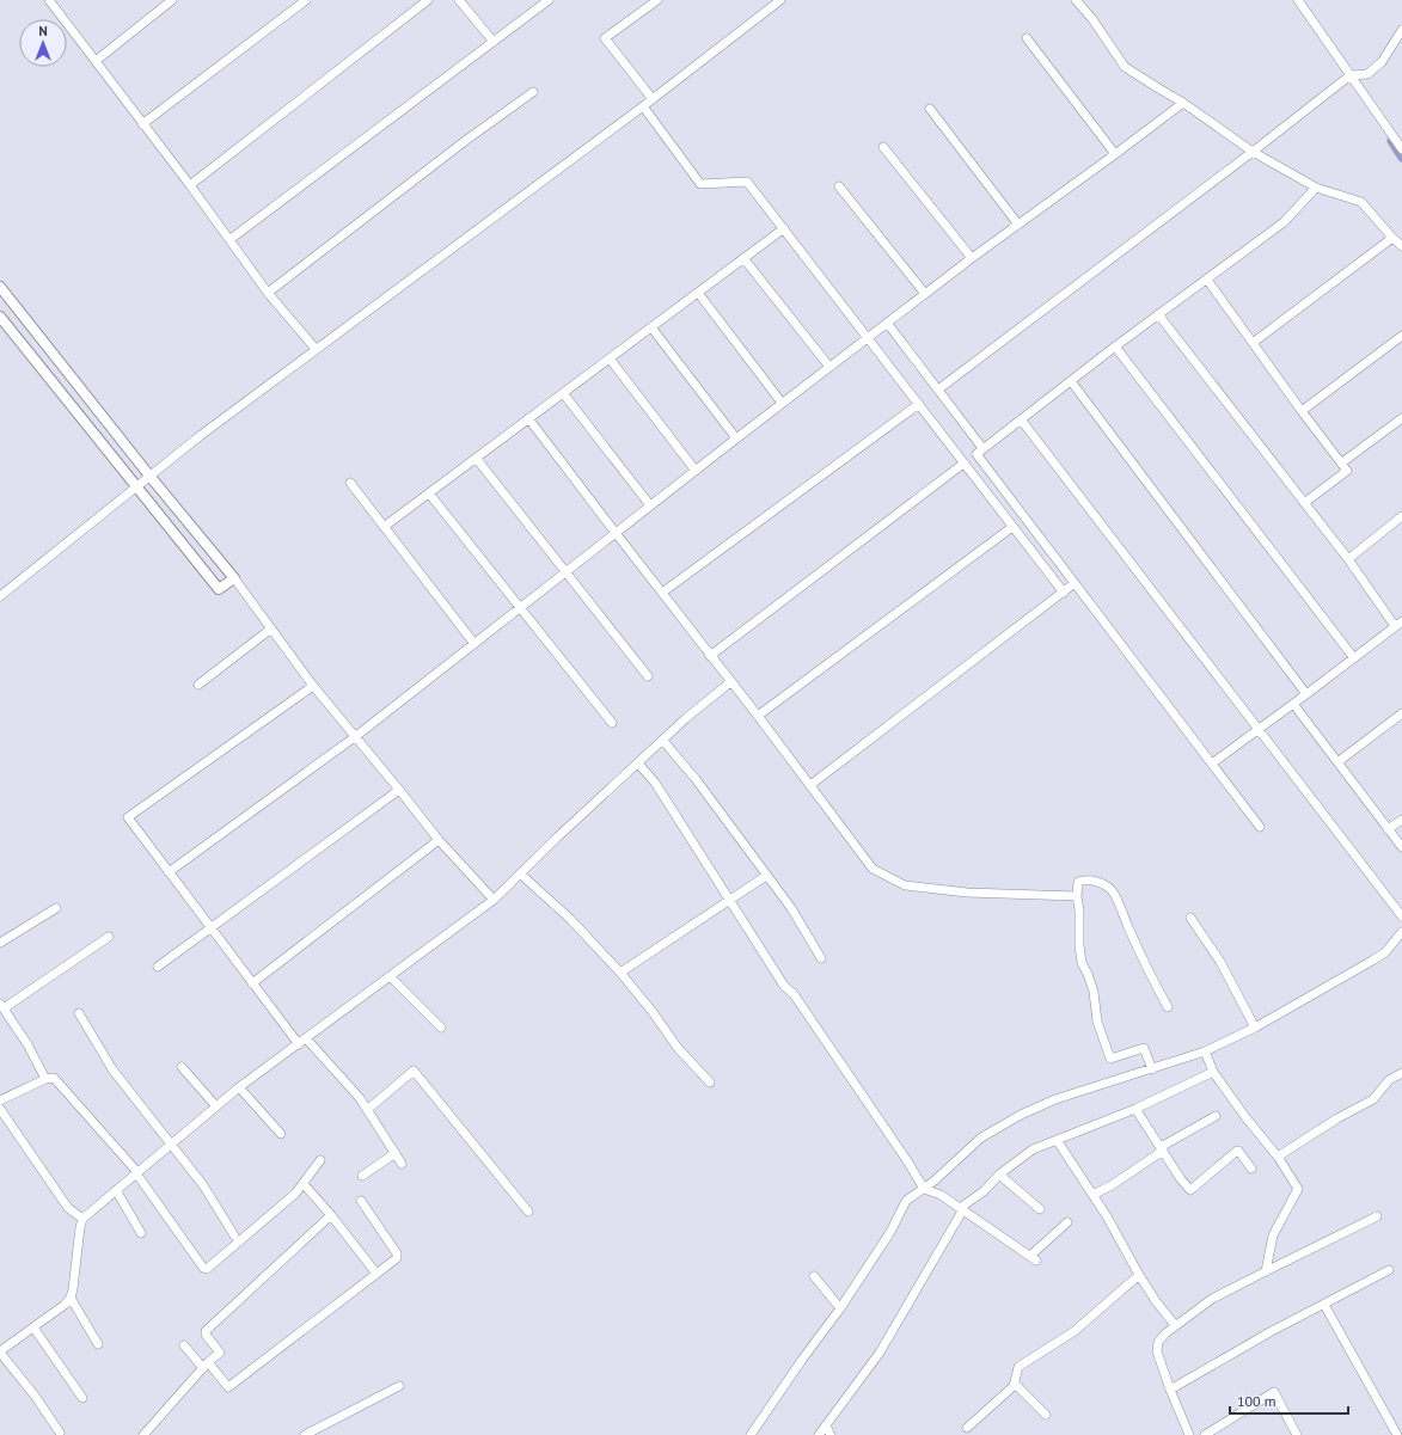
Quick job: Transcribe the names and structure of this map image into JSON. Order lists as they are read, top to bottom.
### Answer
{
  "scale_bar": "100 m",
  "north": "top"
}
